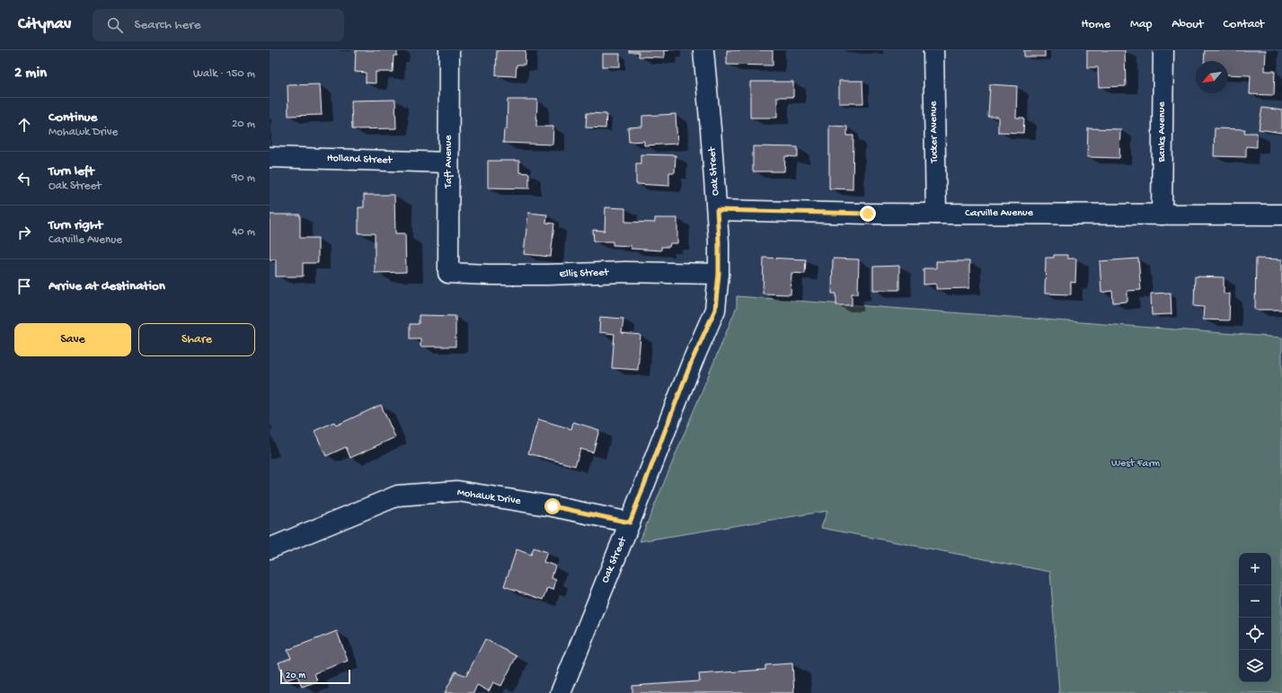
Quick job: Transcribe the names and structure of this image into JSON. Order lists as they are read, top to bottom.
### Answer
{
  "streets": {
    "street": [
      "Tucker Avenue",
      "Banks Avenue",
      "Holland Street",
      "Taft Avenue",
      "Oak Street",
      "Carville Avenue",
      "Ellis Street",
      "Mohawk Drive"
    ]
  },
  "crossings": [
    ["Tucker Avenue", "Carville Avenue"],
    ["Banks Avenue", "Carville Avenue"],
    ["Holland Street", "Taft Avenue"],
    ["Taft Avenue", "Ellis Street"],
    ["Oak Street", "Carville Avenue"],
    ["Oak Street", "Ellis Street"],
    ["Oak Street", "Mohawk Drive"]
  ],
  "parks": ["West Farm"],
  "scale_bar": "20 m",
  "north": "bottom left",
  "page": {
    "header": "Citynav",
    "search": "Search here",
    "nav": [
      "Home",
      "Map",
      "About",
      "Contact"
    ],
    "heading": ["2 min", "Walk · 150 m"],
    "list": [
      ["Continue", "Mohawk Drive", "20 m"],
      ["Turn left", "Oak Street", "90 m"],
      ["Turn right", "Carville Avenue", "40 m"],
      "Arrive at destination"
    ],
    "buttons": ["Save", "Share"],
    "map_buttons": ["+", "−"],
    "scale": "20 m"
  }
}
